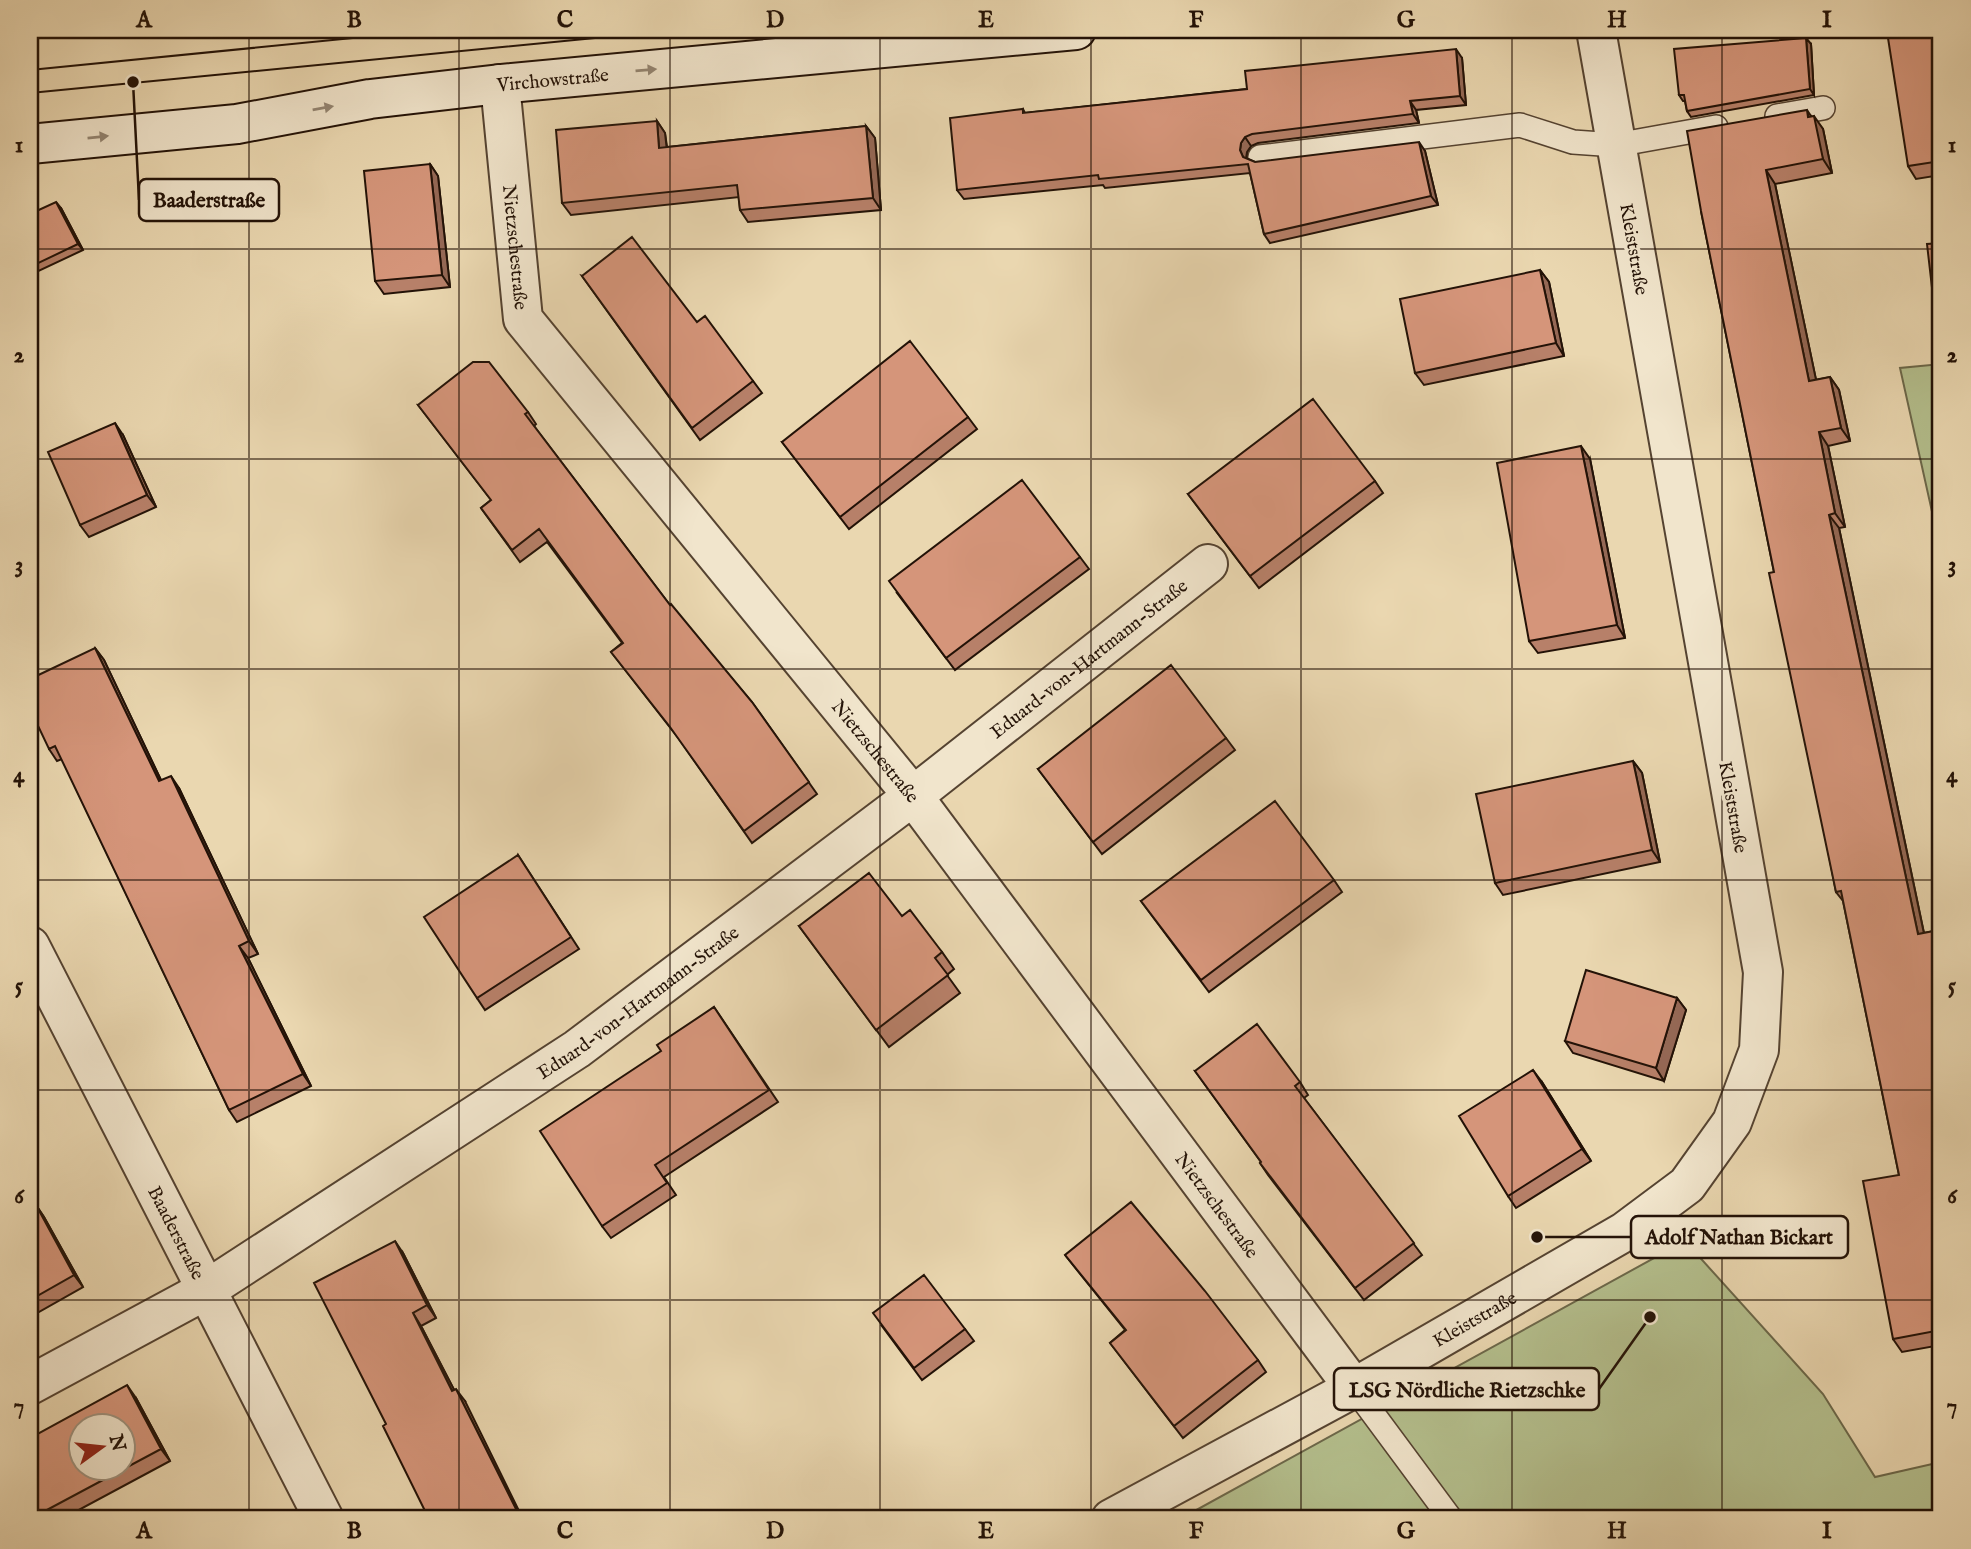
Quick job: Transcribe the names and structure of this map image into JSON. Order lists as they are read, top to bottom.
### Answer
{
  "streets": {
    "street": [
      "Virchowstraße",
      "Nietzschestraße",
      "Kleiststraße",
      "Eduard-von-Hartmann-Straße",
      "Baaderstraße"
    ]
  },
  "crossings": [
    ["Virchowstraße", "Nietzschestraße"],
    ["Nietzschestraße", "Kleiststraße"],
    ["Nietzschestraße", "Eduard-von-Hartmann-Straße"],
    ["Eduard-von-Hartmann-Straße", "Baaderstraße"]
  ],
  "one_way": ["Virchowstraße"],
  "places": ["Baaderstraße", "Adolf Nathan Bickart", "LSG Nördliche Rietzschke"],
  "north": "right",
  "grid": {
    "columns": [
      "A",
      "B",
      "C",
      "D",
      "E",
      "F",
      "G",
      "H",
      "I"
    ],
    "rows": [
      "1",
      "2",
      "3",
      "4",
      "5",
      "6",
      "7"
    ]
  }
}
